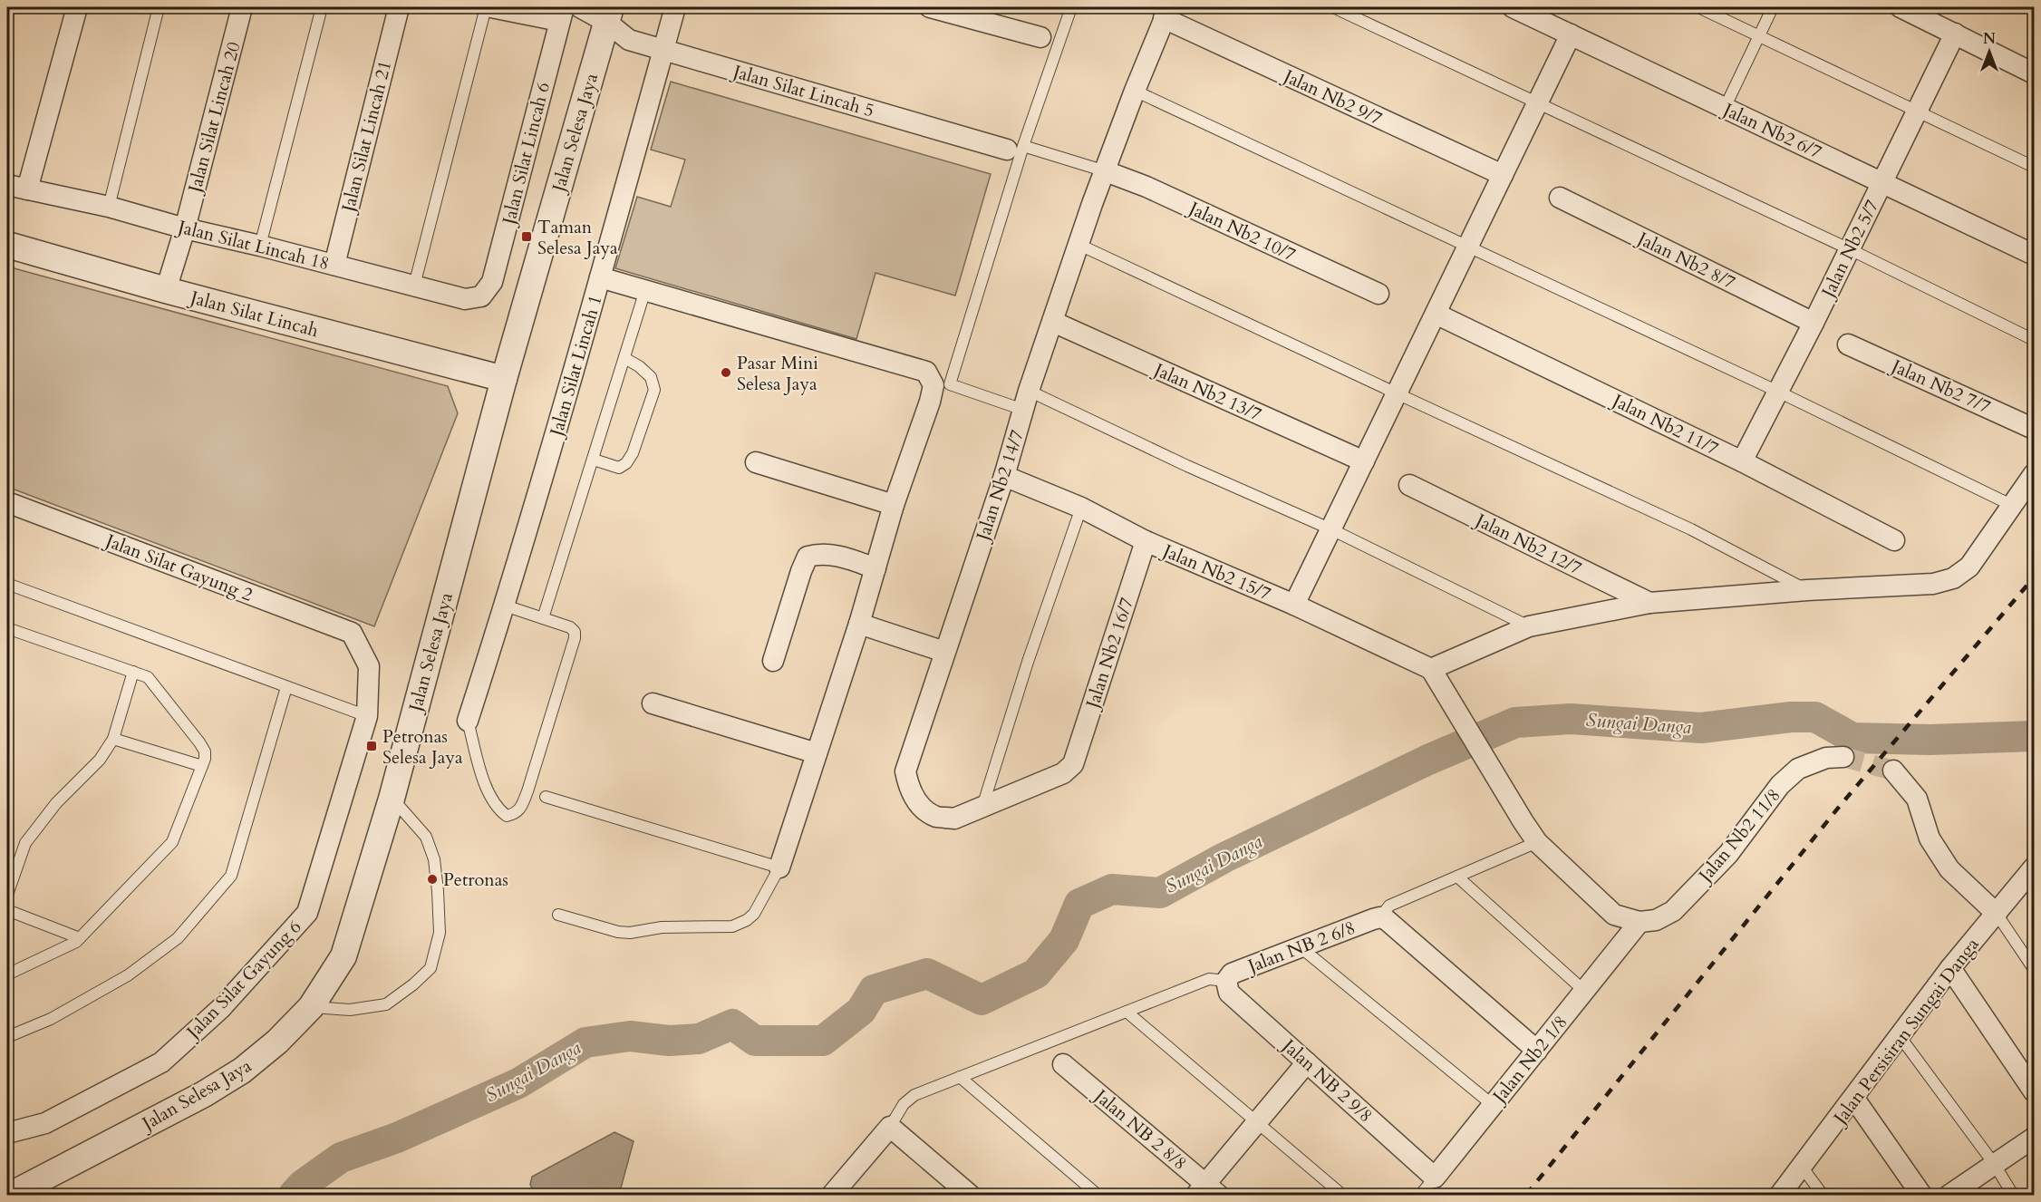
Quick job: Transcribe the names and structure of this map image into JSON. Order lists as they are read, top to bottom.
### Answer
{
  "streets": {
    "street": [
      "Jalan Silat Lincah 5",
      "Jalan Nb2 9/7",
      "Jalan Silat Lincah 20",
      "Jalan Nb2 6/7",
      "Jalan Selesa Jaya",
      "Jalan Silat Lincah 21",
      "Jalan Silat Lincah 6",
      "Jalan Nb2 10/7",
      "Jalan Silat Lincah 18",
      "Jalan Nb2 5/7",
      "Jalan Nb2 8/7",
      "Jalan Silat Lincah",
      "Jalan Silat Lincah 1",
      "Jalan Nb2 7/7",
      "Jalan Nb2 13/7",
      "Jalan Nb2 11/7",
      "Jalan Nb2 14/7",
      "Jalan Nb2 12/7",
      "Jalan Silat Gayung 2",
      "Jalan Nb2 15/7",
      "Jalan Nb2 16/7",
      "Jalan Nb2 11/8",
      "Jalan NB 2 6/8",
      "Jalan Silat Gayung 6",
      "Jalan Persisiran Sungai Danga",
      "Jalan Nb2 1/8",
      "Jalan NB 2 9/8",
      "Jalan NB 2 8/8"
    ]
  },
  "crossings": [
    ["Jalan Silat Lincah 5", "Jalan Selesa Jaya"],
    ["Jalan Silat Lincah 5", "Jalan Silat Lincah 1"],
    ["Jalan Nb2 9/7", "Jalan Nb2 14/7"],
    ["Jalan Silat Lincah 20", "Jalan Silat Lincah 18"],
    ["Jalan Silat Lincah 20", "Jalan Silat Lincah"],
    ["Jalan Nb2 6/7", "Jalan Nb2 5/7"],
    ["Jalan Selesa Jaya", "Jalan Silat Lincah"],
    ["Jalan Silat Lincah 21", "Jalan Silat Lincah 18"],
    ["Jalan Silat Lincah 6", "Jalan Silat Lincah 18"],
    ["Jalan Nb2 10/7", "Jalan Nb2 14/7"],
    ["Jalan Nb2 5/7", "Jalan Nb2 8/7"],
    ["Jalan Nb2 5/7", "Jalan Nb2 11/7"],
    ["Jalan Nb2 13/7", "Jalan Nb2 14/7"],
    ["Jalan Nb2 14/7", "Jalan Nb2 15/7"],
    ["Jalan Nb2 14/7", "Jalan Nb2 16/7"],
    ["Jalan Silat Gayung 2", "Jalan Silat Gayung 6"],
    ["Jalan Nb2 15/7", "Jalan Nb2 16/7"],
    ["Jalan Nb2 11/8", "Jalan Nb2 1/8"],
    ["Jalan NB 2 6/8", "Jalan NB 2 9/8"],
    ["Jalan Nb2 1/8", "Jalan NB 2 9/8"]
  ],
  "water": ["Sungai Danga"],
  "places": {
    "transit": ["Taman Selesa Jaya", "Petronas Selesa Jaya"],
    "other": ["Pasar Mini Selesa Jaya", "Petronas"]
  },
  "north": "top"
}
